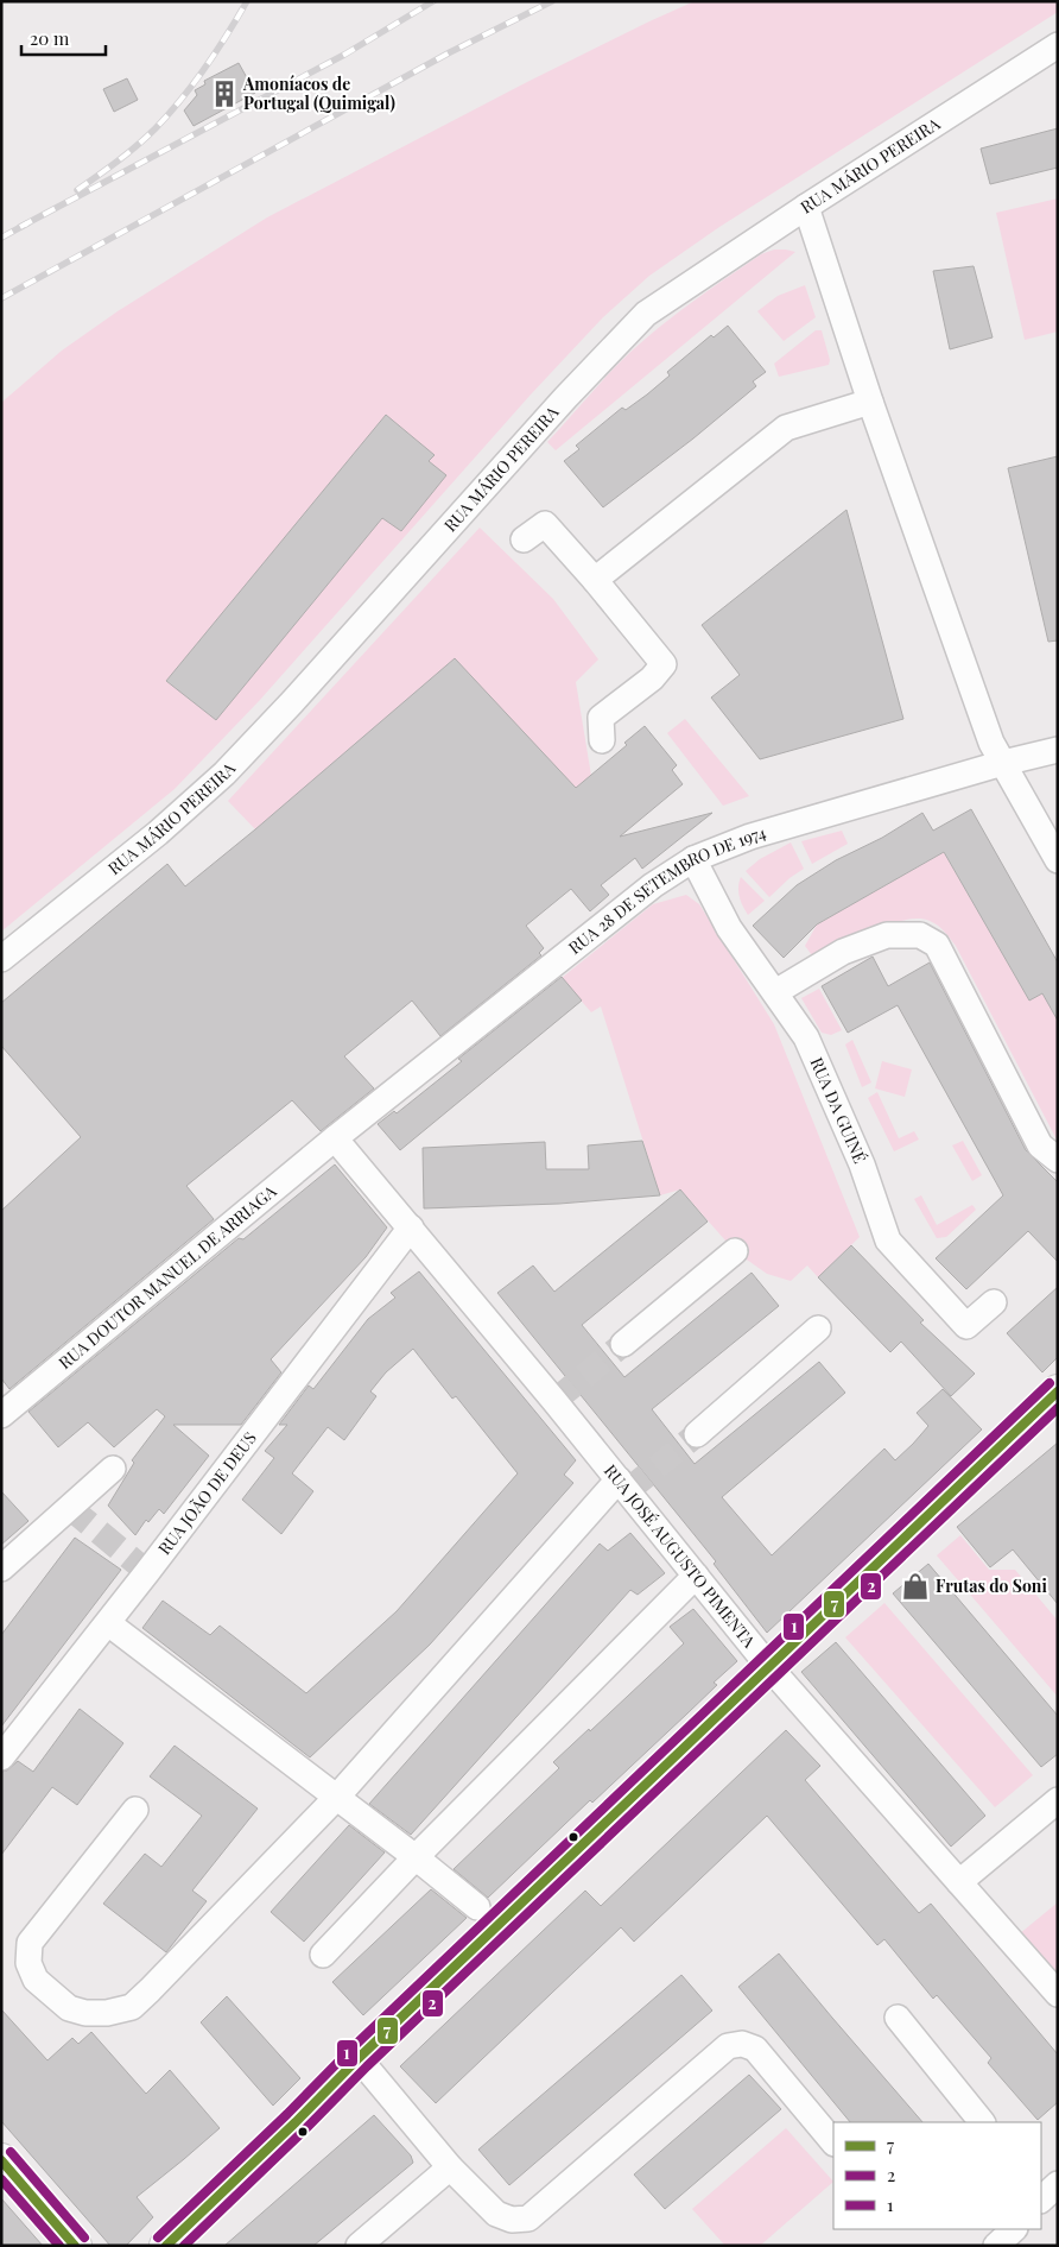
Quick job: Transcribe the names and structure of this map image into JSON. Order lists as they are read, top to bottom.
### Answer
{
  "streets": {
    "street": [
      "RUA MÁRIO PEREIRA",
      "RUA 28 DE SETEMBRO DE 1974",
      "RUA DA GUINÉ",
      "RUA DOUTOR MANUEL DE ARRIAGA",
      "RUA JOÃO DE DEUS",
      "RUA JOSÉ AUGUSTO PIMENTA"
    ]
  },
  "crossings": [
    ["RUA 28 DE SETEMBRO DE 1974", "RUA DA GUINÉ"],
    ["RUA 28 DE SETEMBRO DE 1974", "RUA DOUTOR MANUEL DE ARRIAGA"],
    ["RUA 28 DE SETEMBRO DE 1974", "RUA JOSÉ AUGUSTO PIMENTA"],
    ["RUA DOUTOR MANUEL DE ARRIAGA", "RUA JOSÉ AUGUSTO PIMENTA"],
    ["RUA JOÃO DE DEUS", "RUA JOSÉ AUGUSTO PIMENTA"]
  ],
  "places": {
    "building": ["Amoníacos de Portugal (Quimigal)"],
    "shop": ["Frutas do Soni"]
  },
  "lines": ["transit line 1", "transit line 7", "transit line 2"],
  "legend": ["7", "2", "1"],
  "scale_bar": "20 m"
}
